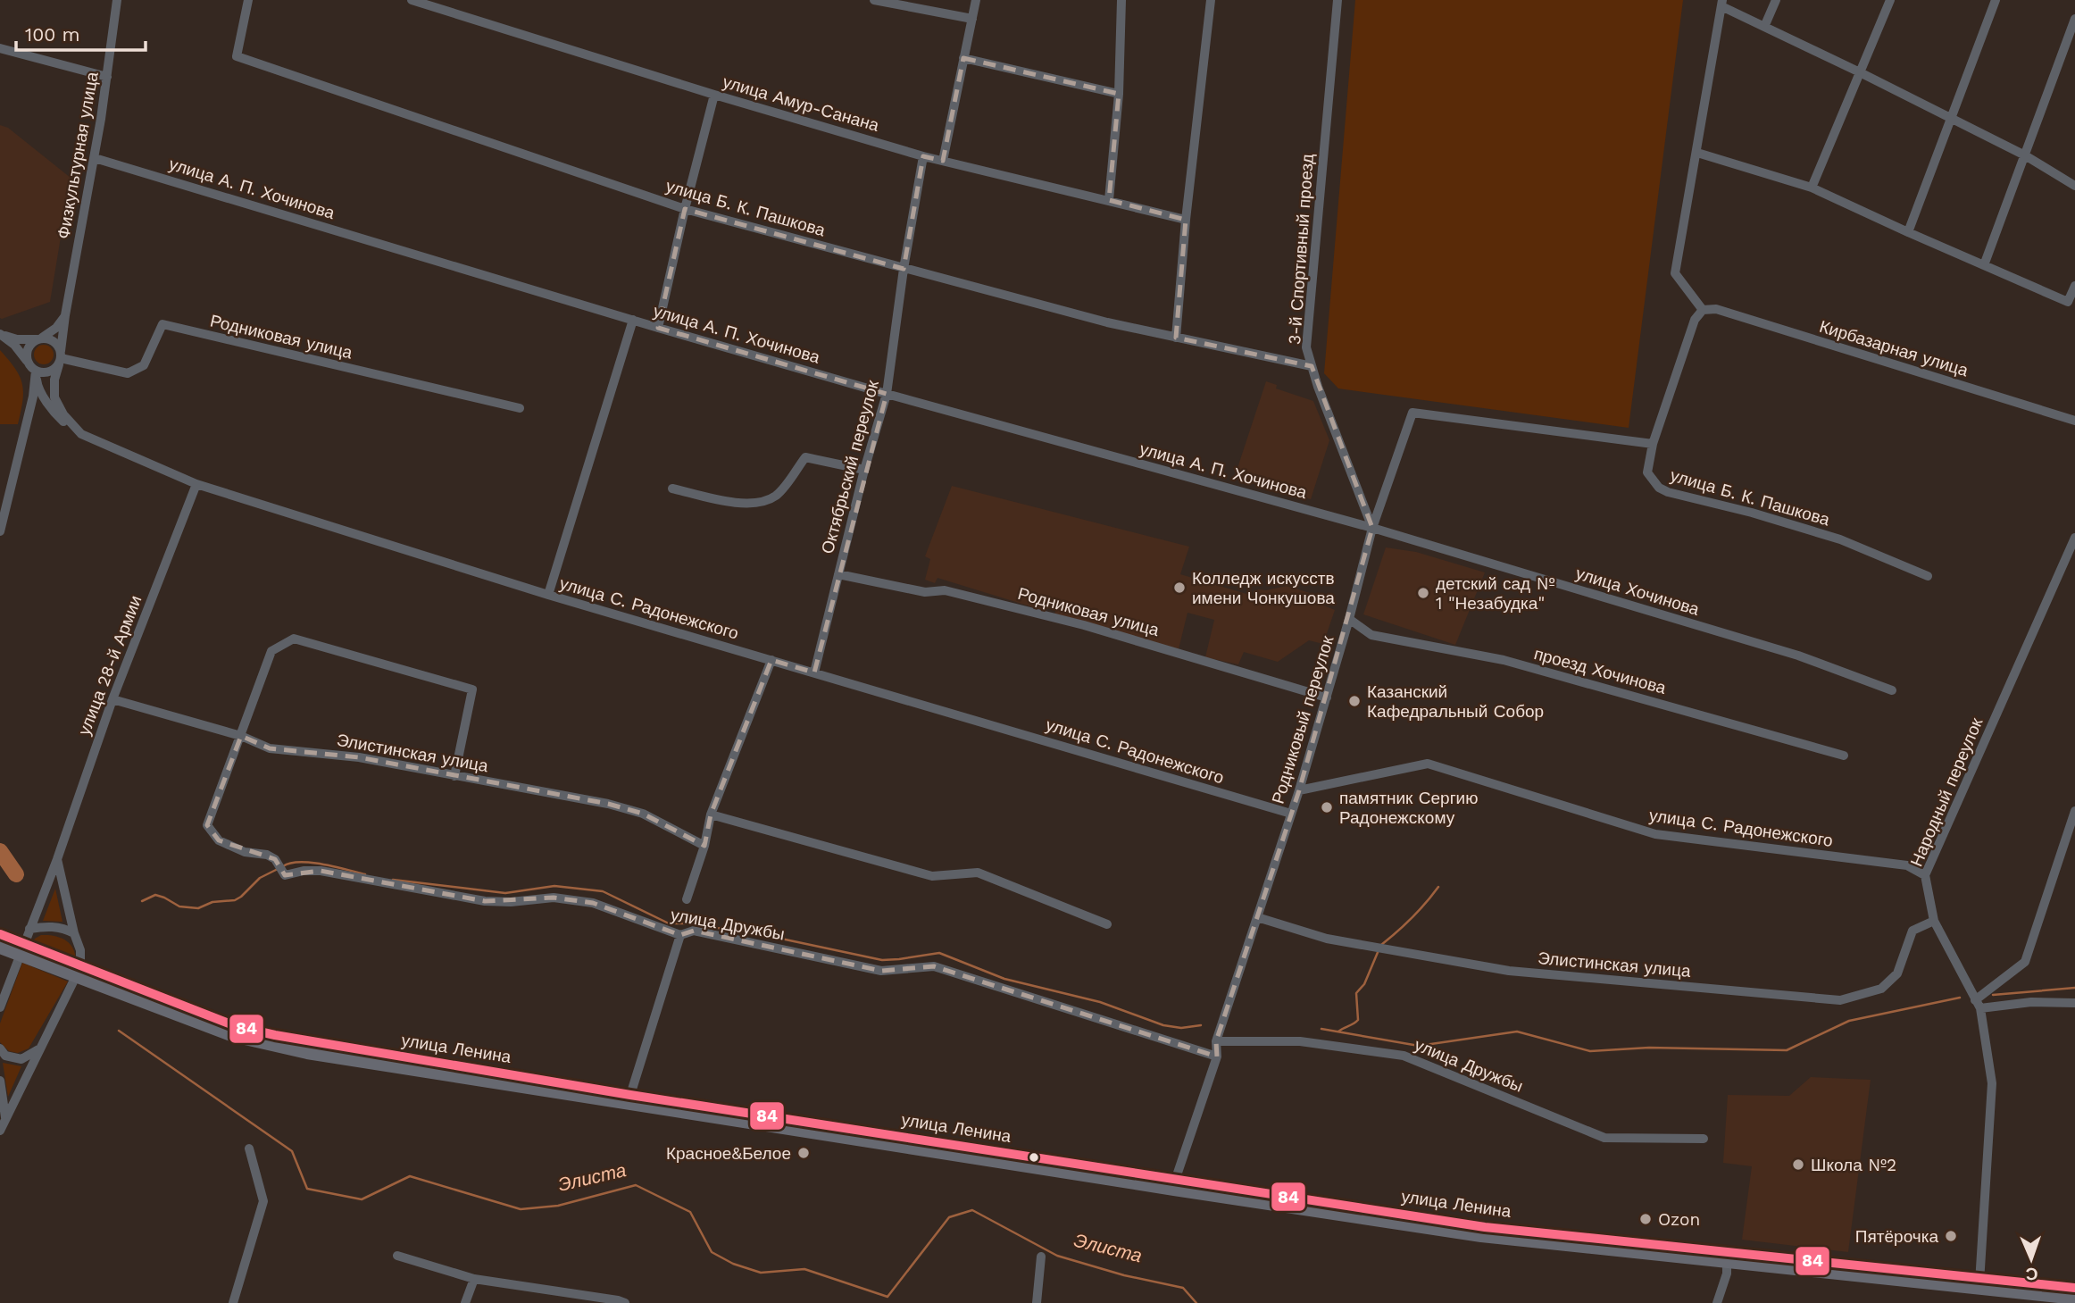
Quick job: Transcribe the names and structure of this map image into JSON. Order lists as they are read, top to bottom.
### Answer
{
  "streets": {
    "main road": ["улица Ленина"],
    "street": [
      "улица Амур-Санана",
      "Физкультурная улица",
      "улица А. П. Хочинова",
      "улица Б. К. Пашкова",
      "3-й Спортивный проезд",
      "Родниковая улица",
      "Кирбазарная улица",
      "Октябрьский переулок",
      "улица Хочинова",
      "улица С. Радонежского",
      "улица 28-й Армии",
      "проезд Хочинова",
      "Родниковый переулок",
      "Элистинская улица",
      "Народный переулок",
      "улица Дружбы"
    ]
  },
  "crossings": [
    ["улица Амур-Санана", "Октябрьский переулок"],
    ["Физкультурная улица", "улица А. П. Хочинова"],
    ["Физкультурная улица", "Родниковая улица"],
    ["Физкультурная улица", "улица С. Радонежского"],
    ["улица А. П. Хочинова", "3-й Спортивный проезд"],
    ["улица А. П. Хочинова", "Октябрьский переулок"],
    ["улица А. П. Хочинова", "улица Хочинова"],
    ["улица А. П. Хочинова", "Родниковый переулок"],
    ["улица Б. К. Пашкова", "3-й Спортивный проезд"],
    ["улица Б. К. Пашкова", "Октябрьский переулок"],
    ["улица Б. К. Пашкова", "Родниковый переулок"],
    ["3-й Спортивный проезд", "улица Хочинова"],
    ["3-й Спортивный проезд", "Родниковый переулок"],
    ["Родниковая улица", "Октябрьский переулок"],
    ["Родниковая улица", "улица С. Радонежского"],
    ["Родниковая улица", "Родниковый переулок"],
    ["Октябрьский переулок", "улица С. Радонежского"],
    ["улица Хочинова", "Родниковый переулок"],
    ["улица С. Радонежского", "улица 28-й Армии"],
    ["улица С. Радонежского", "Родниковый переулок"],
    ["улица С. Радонежского", "Народный переулок"],
    ["улица 28-й Армии", "Элистинская улица"],
    ["улица 28-й Армии", "улица Ленина"],
    ["проезд Хочинова", "Родниковый переулок"],
    ["Родниковый переулок", "Элистинская улица"],
    ["Родниковый переулок", "улица Дружбы"],
    ["Родниковый переулок", "улица Ленина"],
    ["Элистинская улица", "Народный переулок"],
    ["Элистинская улица", "улица Дружбы"],
    ["Народный переулок", "улица Ленина"]
  ],
  "water": ["Элиста"],
  "places": [
    "Колледж искусств имени Чонкушова",
    "детский сад № 1 \"Незабудка\"",
    "Казанский Кафедральный Собор",
    "памятник Сергию Радонежскому",
    "Красное&Белое",
    "Школа №2",
    "Ozon",
    "Пятёрочка"
  ],
  "lines": ["transit line 84"],
  "scale_bar": "100 m",
  "north": "bottom"
}
